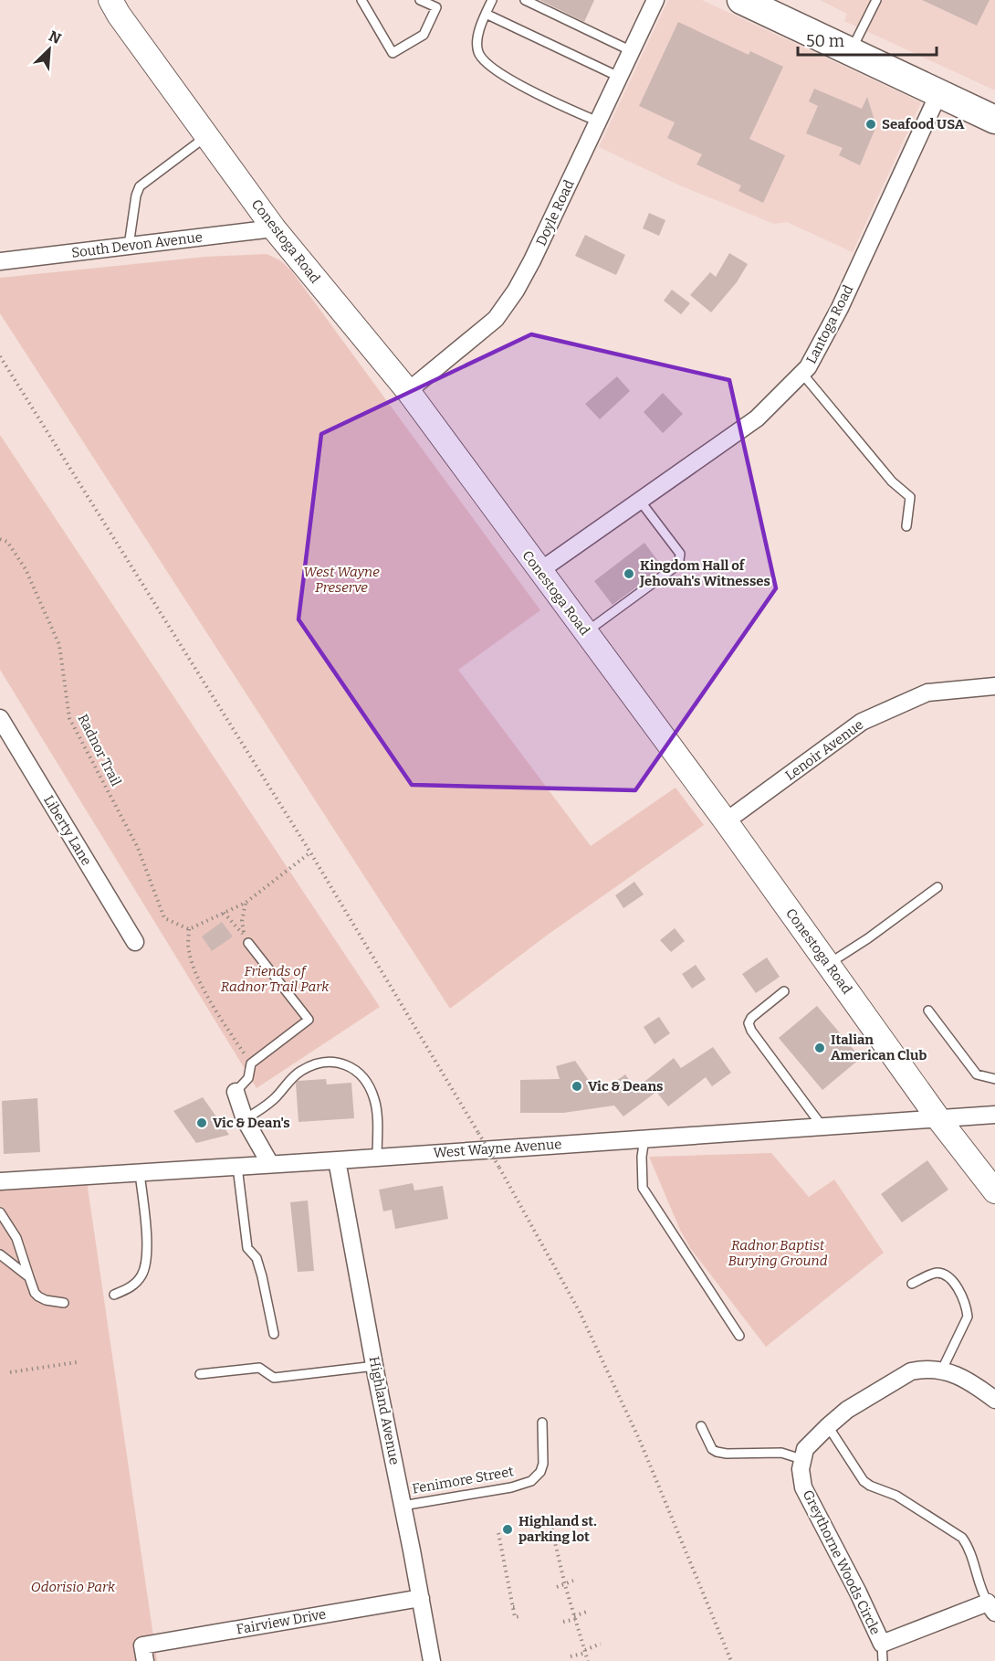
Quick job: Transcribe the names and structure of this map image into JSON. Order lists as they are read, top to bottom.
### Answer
{
  "streets": {
    "main road": ["Conestoga Road"],
    "street": [
      "Doyle Road",
      "South Devon Avenue",
      "Lantoga Road",
      "Lenoir Avenue",
      "Liberty Lane",
      "West Wayne Avenue",
      "Highland Avenue",
      "Greythorne Woods Circle",
      "Fairview Drive"
    ],
    "lane": ["Fenimore Street"],
    "path": ["Radnor Trail"]
  },
  "crossings": [
    ["Doyle Road", "Conestoga Road"],
    ["Conestoga Road", "South Devon Avenue"],
    ["Conestoga Road", "Lantoga Road"],
    ["Conestoga Road", "Lenoir Avenue"],
    ["Conestoga Road", "West Wayne Avenue"],
    ["West Wayne Avenue", "Highland Avenue"],
    ["Highland Avenue", "Fenimore Street"],
    ["Highland Avenue", "Fairview Drive"]
  ],
  "parks": [
    "West Wayne Preserve",
    "Friends of Radnor Trail Park",
    "Radnor Baptist Burying Ground",
    "Odorisio Park"
  ],
  "places": [
    "Seafood USA",
    "Kingdom Hall of Jehovah's Witnesses",
    "Italian American Club",
    "Vic & Deans",
    "Vic & Dean's",
    "Highland st. parking lot"
  ],
  "scale_bar": "50 m",
  "north": "top right"
}
